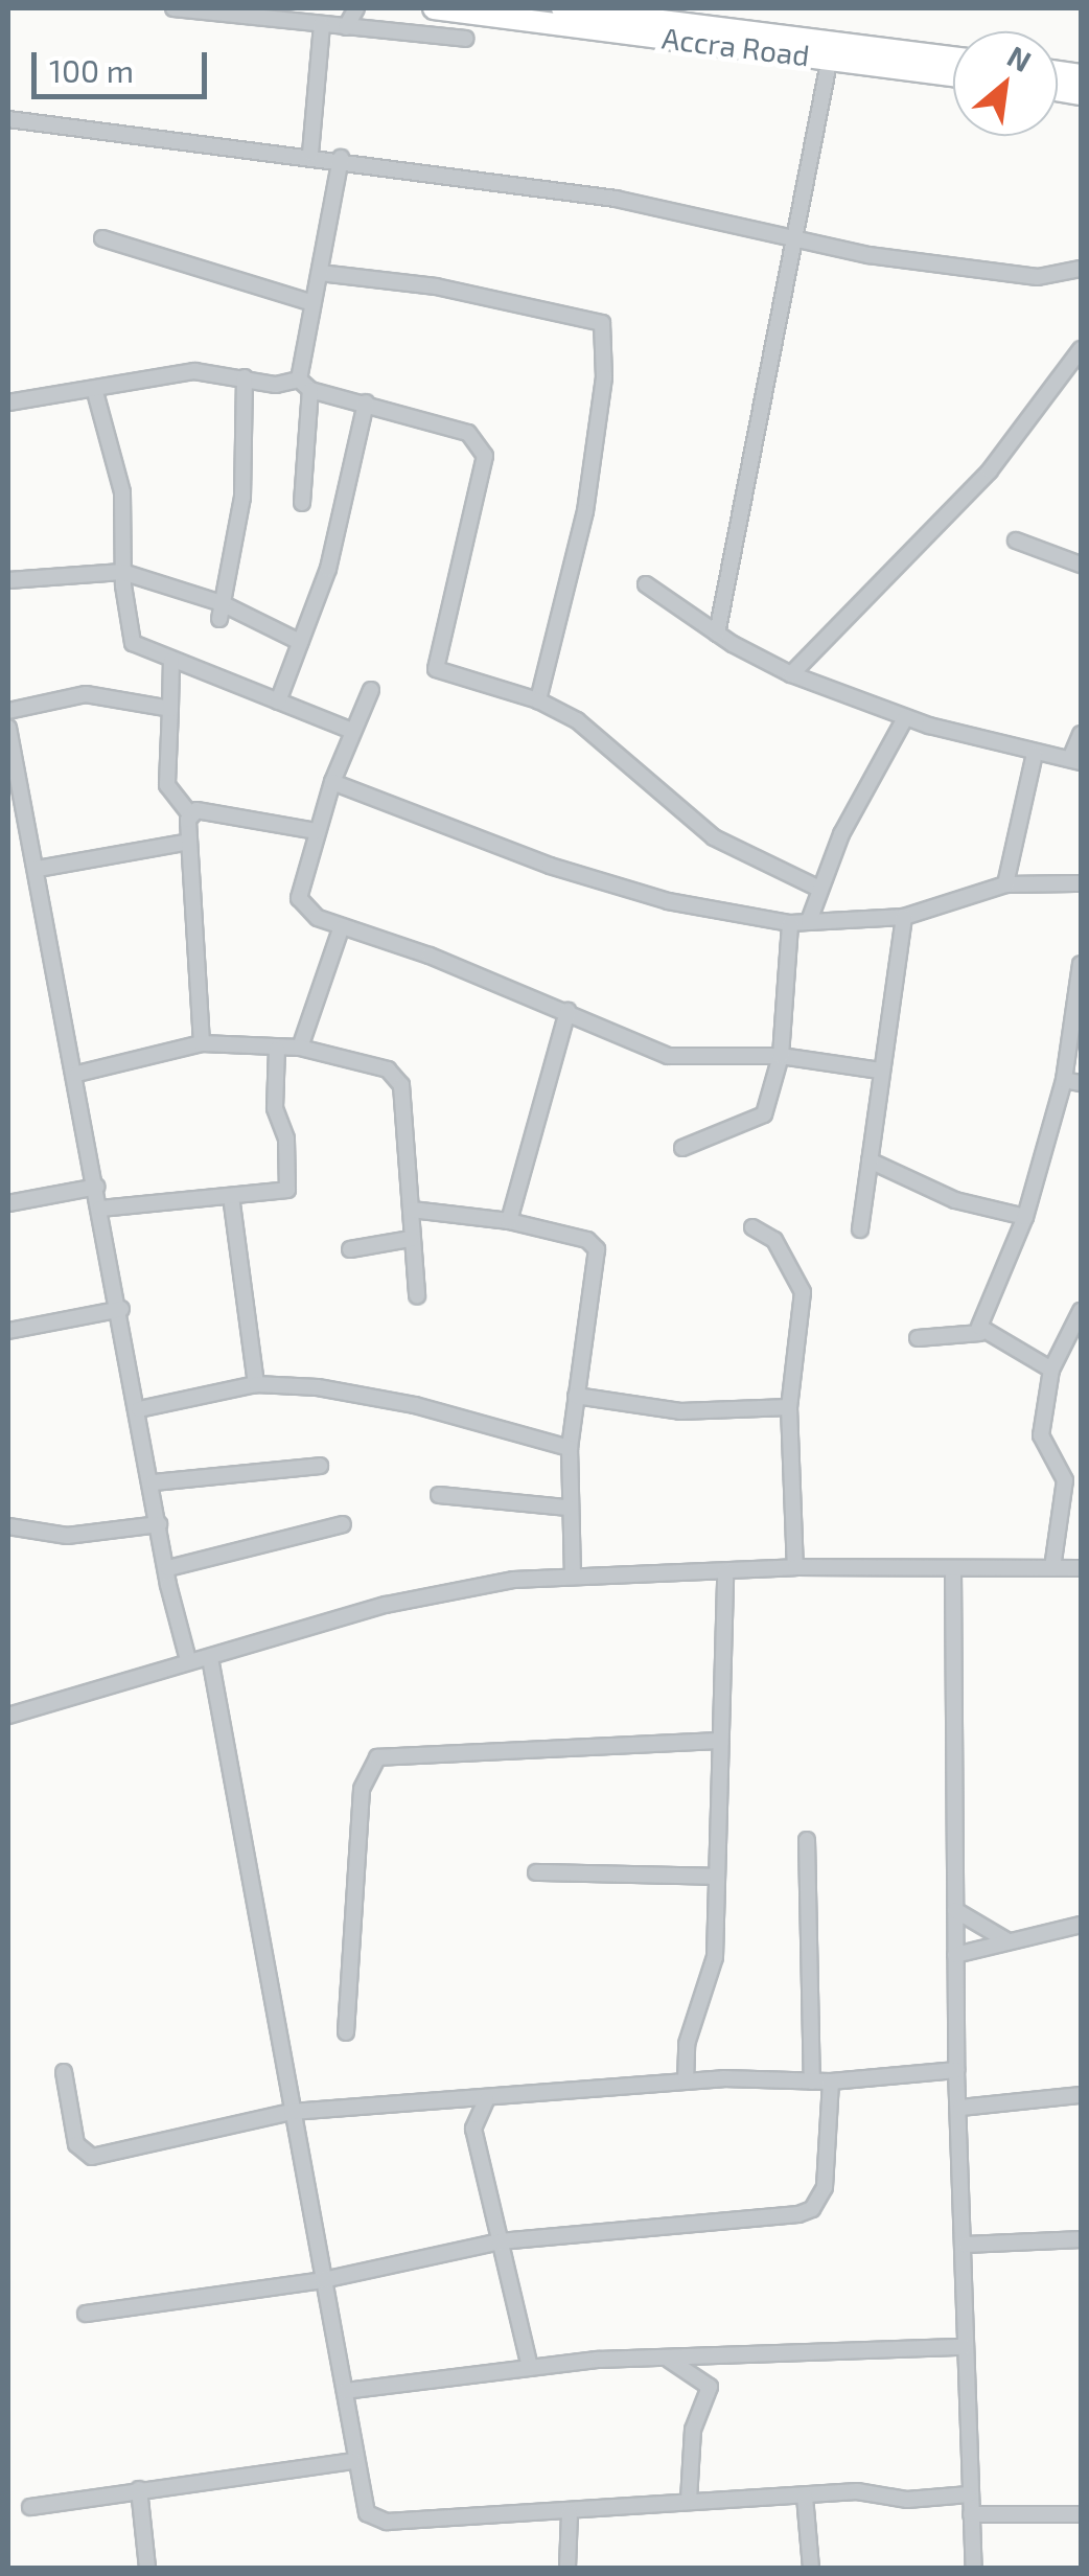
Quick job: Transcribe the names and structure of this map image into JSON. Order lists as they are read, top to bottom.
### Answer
{
  "streets": {
    "highway": ["Accra Road"]
  },
  "scale_bar": "100 m",
  "north": "top right"
}
